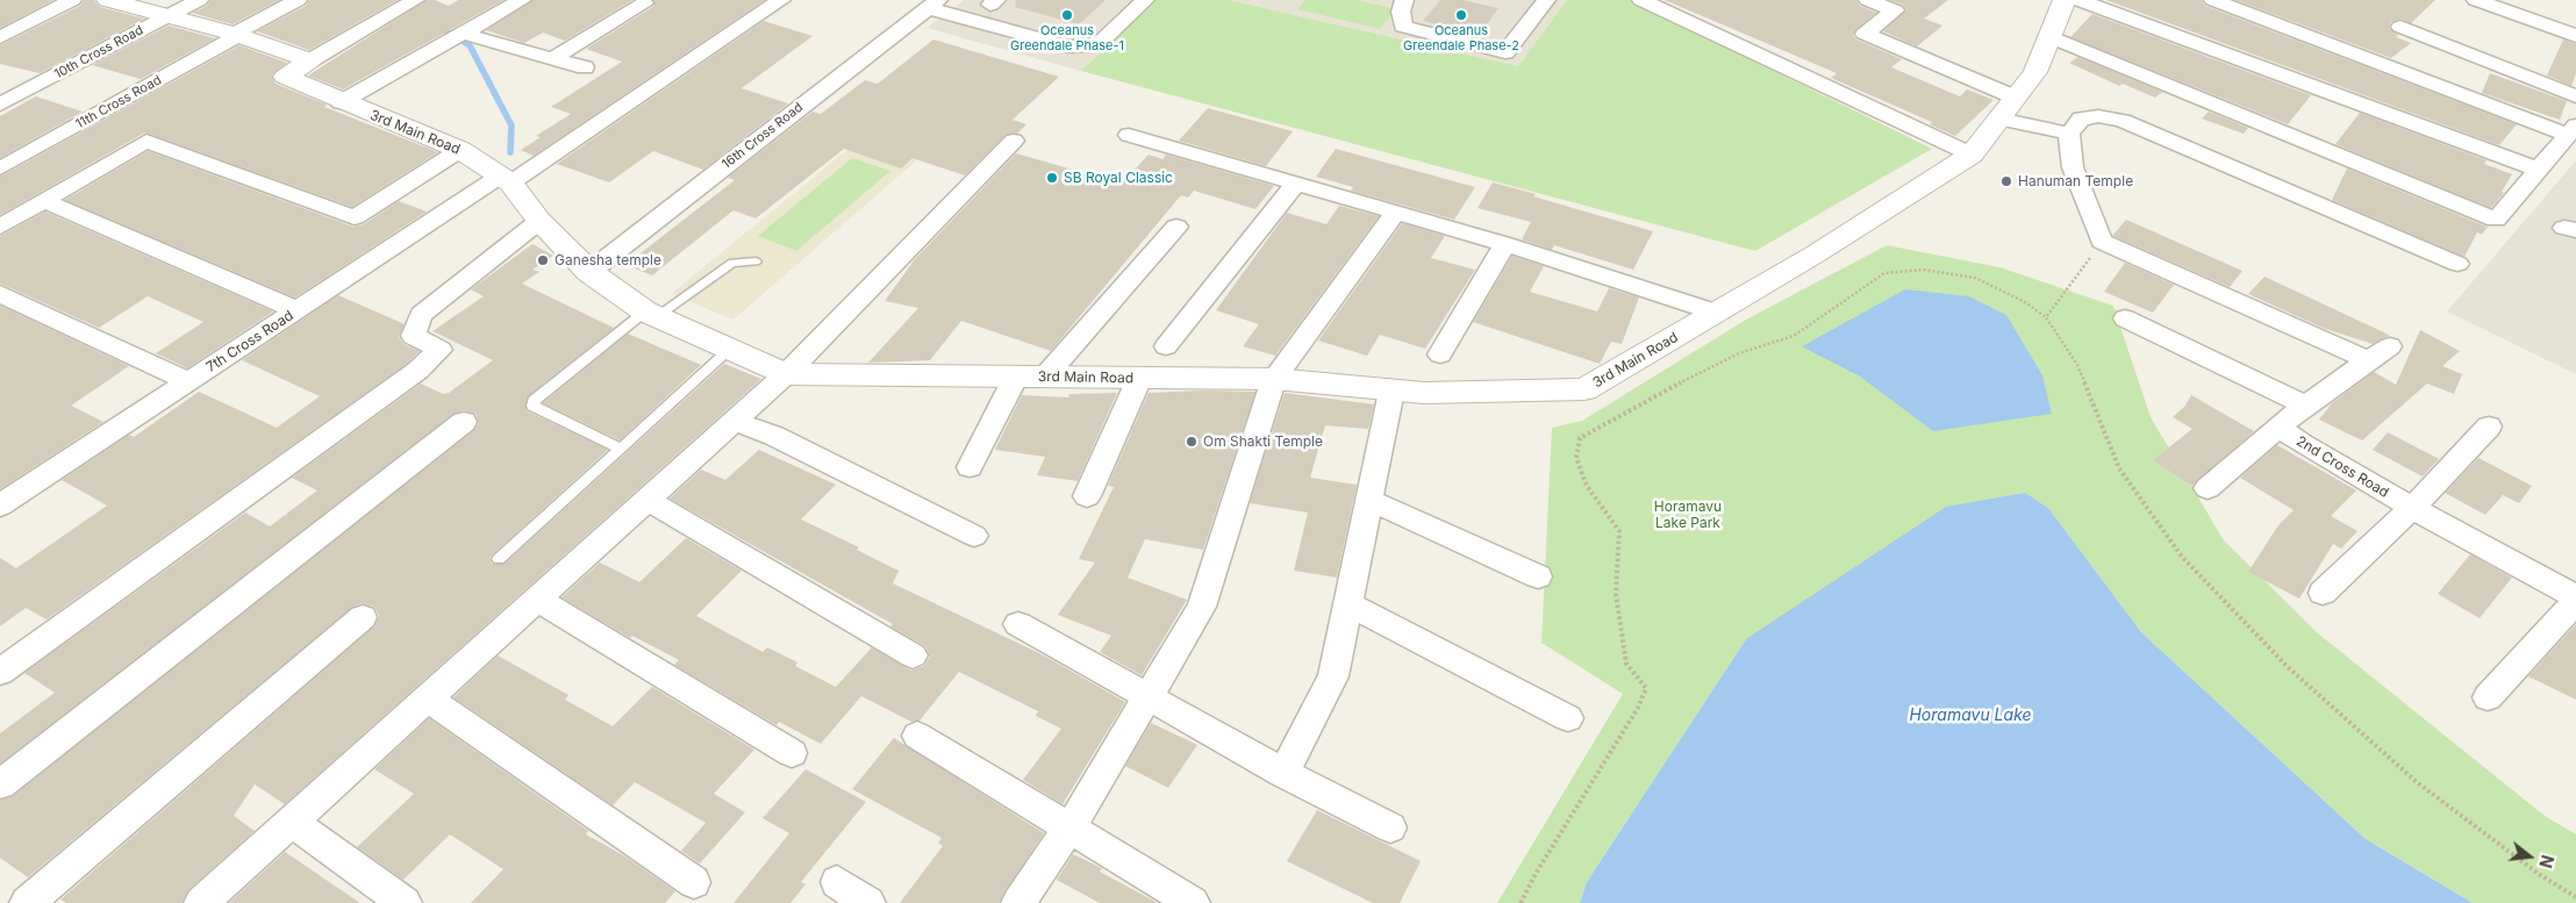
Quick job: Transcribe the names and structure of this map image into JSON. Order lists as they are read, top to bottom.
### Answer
{
  "streets": {
    "street": [
      "10th Cross Road",
      "11th Cross Road",
      "3rd Main Road",
      "16th Cross Road",
      "7th Cross Road",
      "2nd Cross Road"
    ]
  },
  "crossings": [
    ["3rd Main Road", "16th Cross Road"],
    ["3rd Main Road", "7th Cross Road"]
  ],
  "water": ["Horamavu Lake"],
  "parks": ["Horamavu Lake Park"],
  "places": [
    "Oceanus Greendale Phase-1",
    "Oceanus Greendale Phase-2",
    "SB Royal Classic",
    "Hanuman Temple",
    "Ganesha temple",
    "Om Shakti Temple"
  ],
  "north": "right"
}
